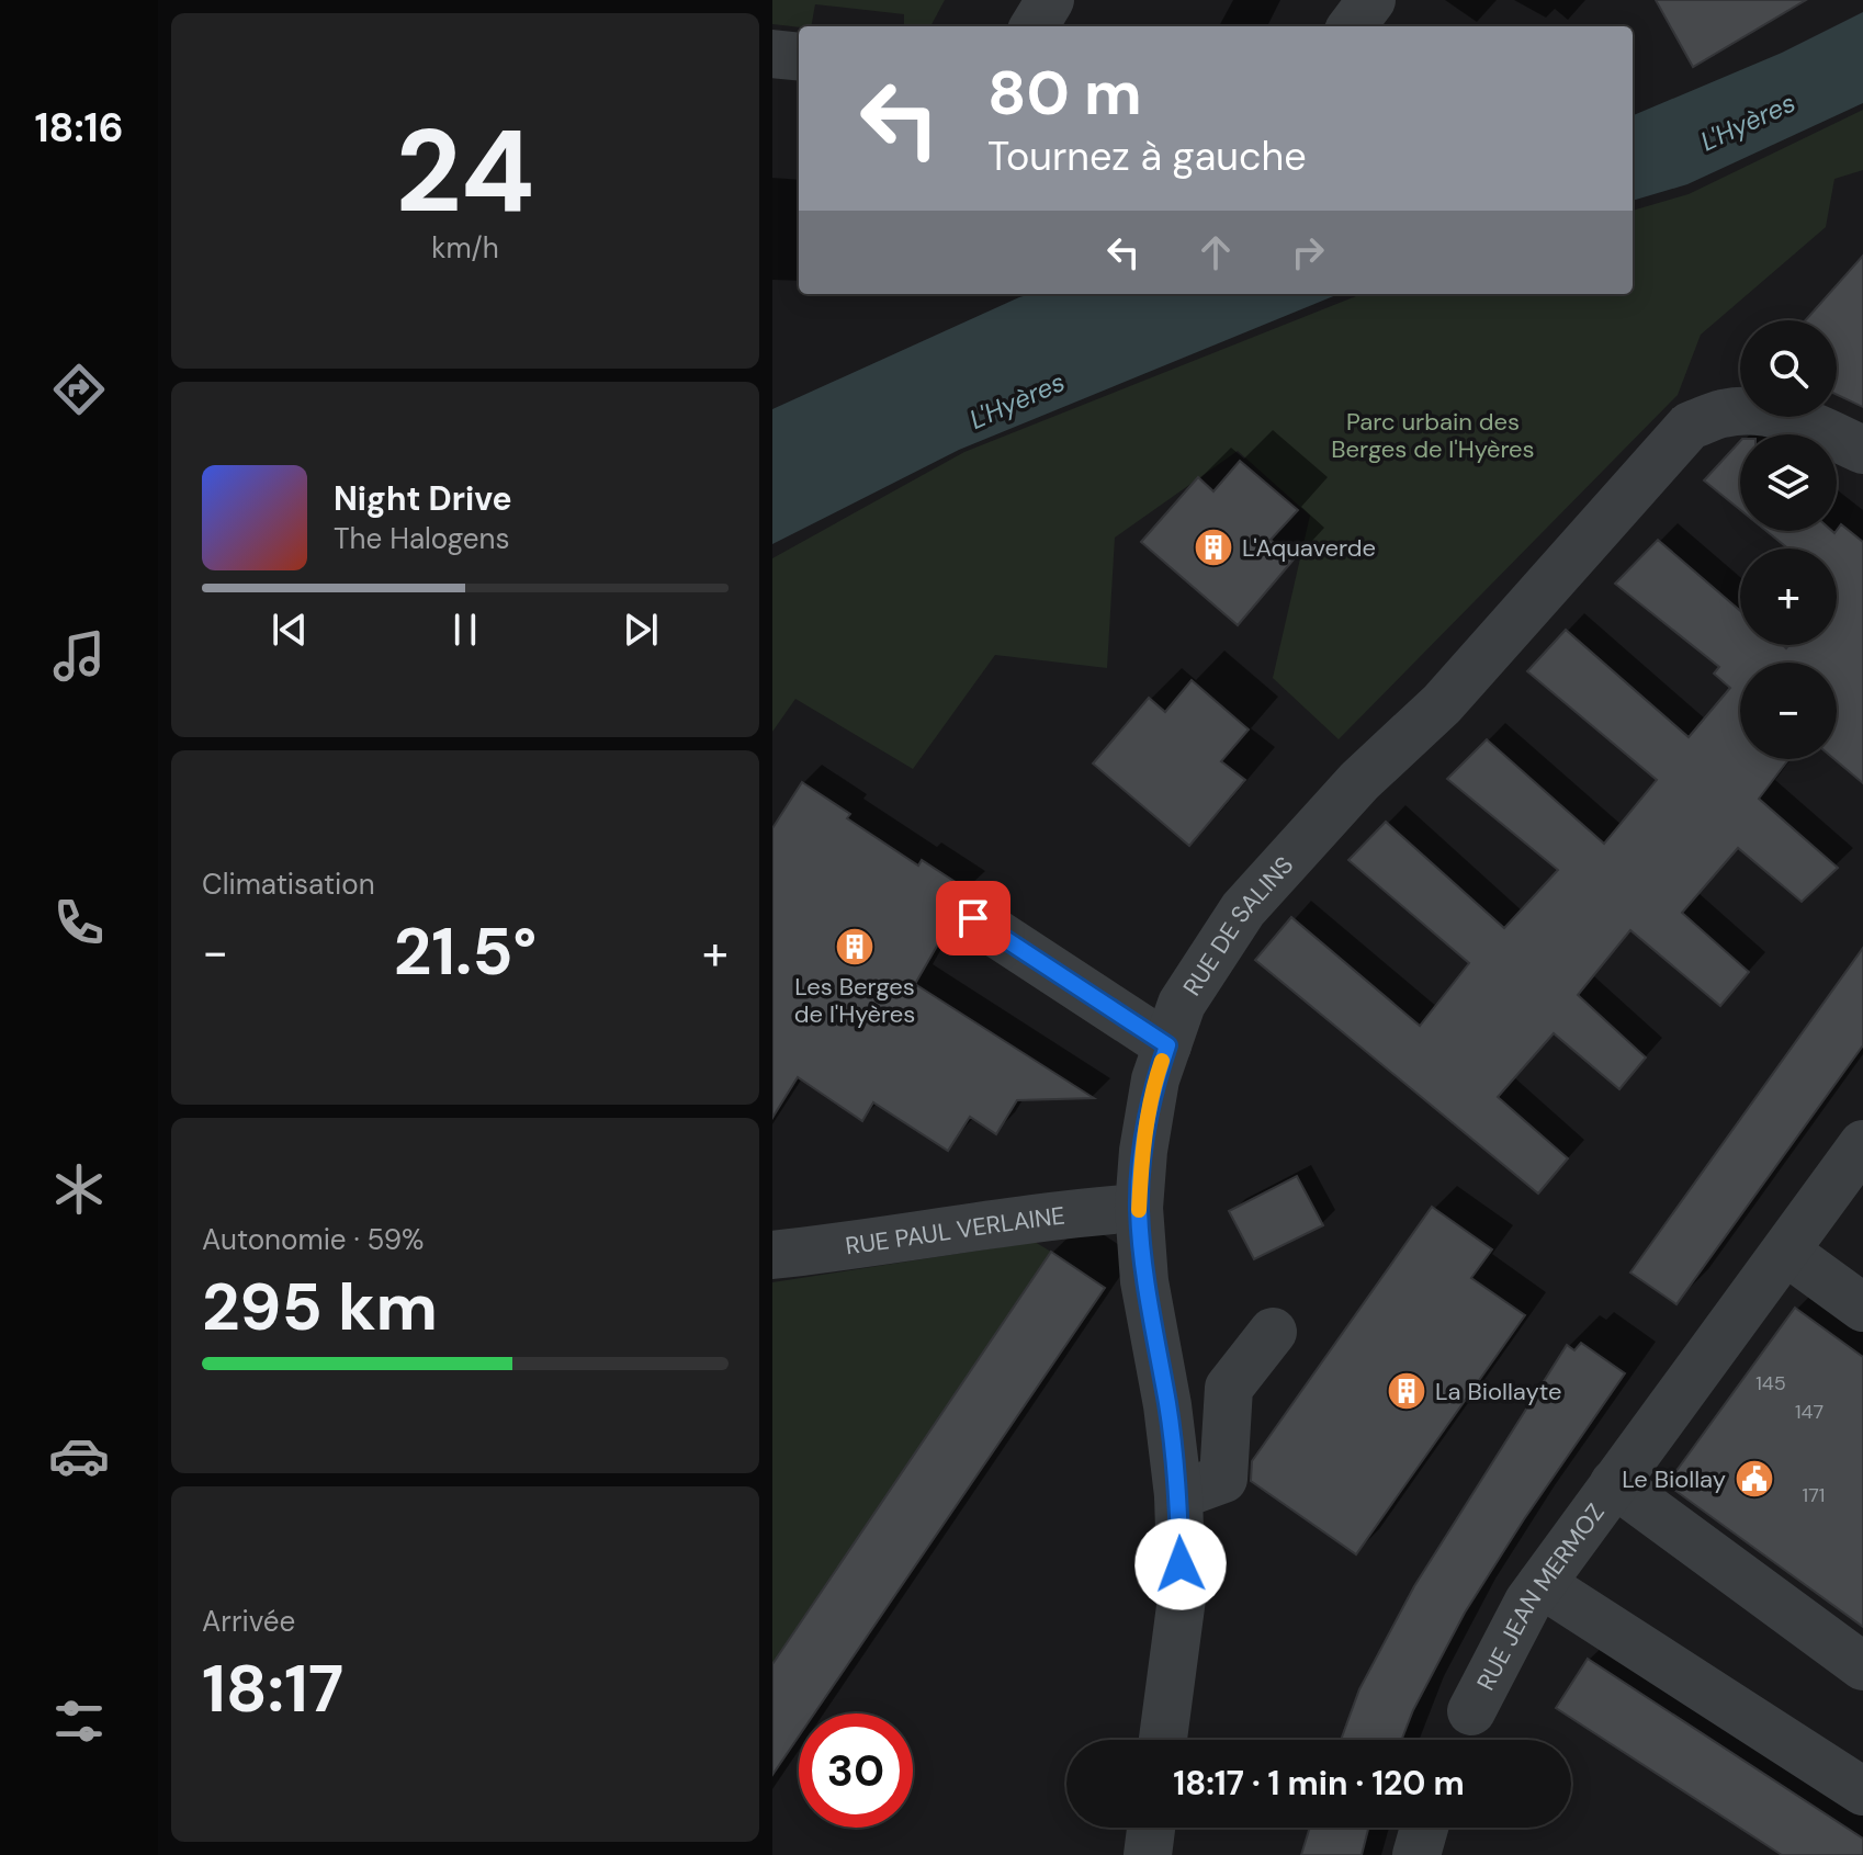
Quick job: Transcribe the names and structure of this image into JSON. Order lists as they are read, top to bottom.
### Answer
{
  "streets": {
    "street": ["RUE DE SALINS", "RUE PAUL VERLAINE", "RUE JEAN MERMOZ"]
  },
  "crossings": [
    ["RUE DE SALINS", "RUE PAUL VERLAINE"]
  ],
  "water": ["L'Hyères"],
  "parks": ["Parc urbain des Berges de l'Hyères"],
  "places": {
    "building": ["L'Aquaverde", "Les Berges de l'Hyères", "La Biollayte"],
    "public building": ["Le Biollay"]
  },
  "house_numbers": ["145", "147", "171"],
  "page": {
    "tabs": "18:16",
    "tile": [
      ["24", "km/h"],
      "Climatisation",
      ["Autonomie · 59%", "295 km"],
      ["Arrivée", "18:17"]
    ],
    "turn": ["80 m", "Tournez à gauche"],
    "map_buttons": ["+", "−"],
    "song": ["Night Drive", "The Halogens"],
    "heat": ["−", "21.5°", "+"],
    "limit": "30",
    "trip": "18:17 · 1 min · 120 m"
  }
}
